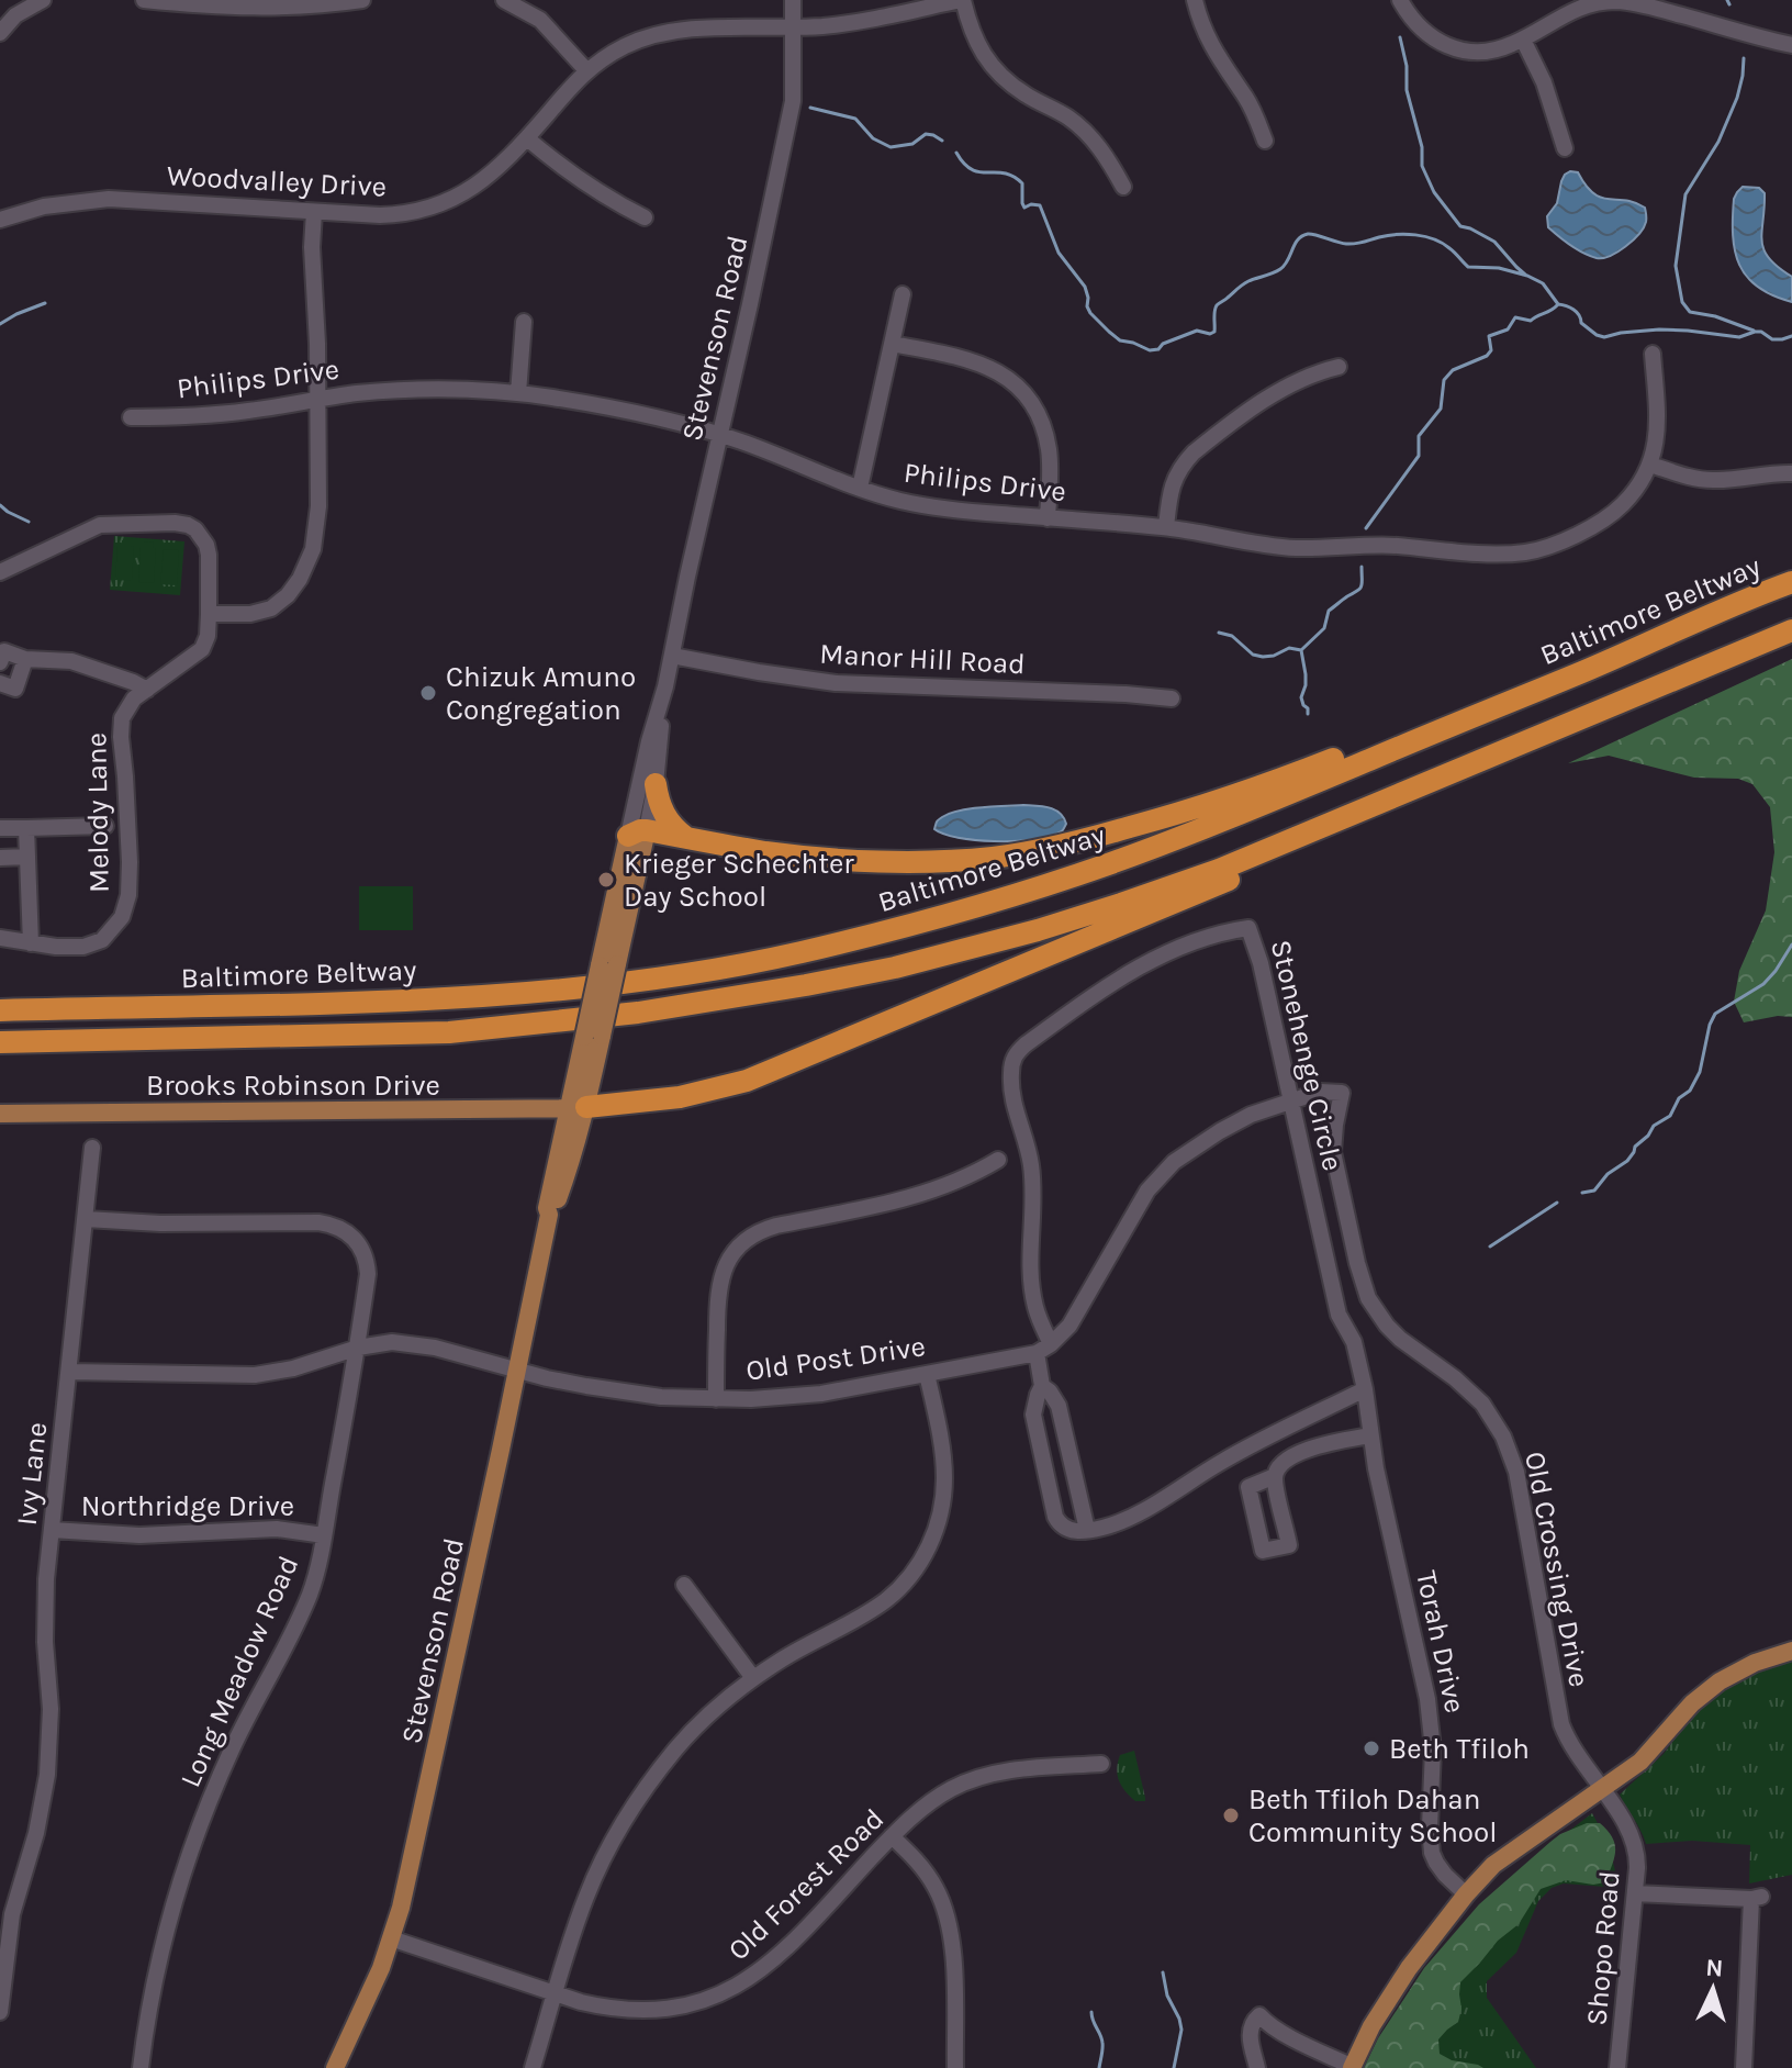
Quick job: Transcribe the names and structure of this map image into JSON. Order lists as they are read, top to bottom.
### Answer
{
  "streets": {
    "highway": ["Baltimore Beltway"],
    "main road": ["Stevenson Road", "Brooks Robinson Drive"],
    "street": [
      "Woodvalley Drive",
      "Philips Drive",
      "Manor Hill Road",
      "Melody Lane",
      "Stonehenge Circle",
      "Old Post Drive",
      "Ivy Lane",
      "Northridge Drive",
      "Old Crossing Drive",
      "Torah Drive",
      "Long Meadow Road",
      "Old Forest Road",
      "Shopo Road"
    ]
  },
  "crossings": [
    ["Woodvalley Drive", "Stevenson Road"],
    ["Stevenson Road", "Philips Drive"],
    ["Stevenson Road", "Manor Hill Road"],
    ["Stevenson Road", "Brooks Robinson Drive"],
    ["Stevenson Road", "Old Post Drive"],
    ["Stevenson Road", "Old Forest Road"],
    ["Stonehenge Circle", "Old Post Drive"],
    ["Stonehenge Circle", "Old Crossing Drive"],
    ["Stonehenge Circle", "Torah Drive"],
    ["Old Post Drive", "Ivy Lane"],
    ["Old Post Drive", "Long Meadow Road"],
    ["Ivy Lane", "Northridge Drive"],
    ["Ivy Lane", "Long Meadow Road"],
    ["Northridge Drive", "Long Meadow Road"],
    ["Old Crossing Drive", "Shopo Road"]
  ],
  "places": [
    "Chizuk Amuno Congregation",
    "Krieger Schechter Day School",
    "Beth Tfiloh",
    "Beth Tfiloh Dahan Community School"
  ],
  "north": "top"
}
